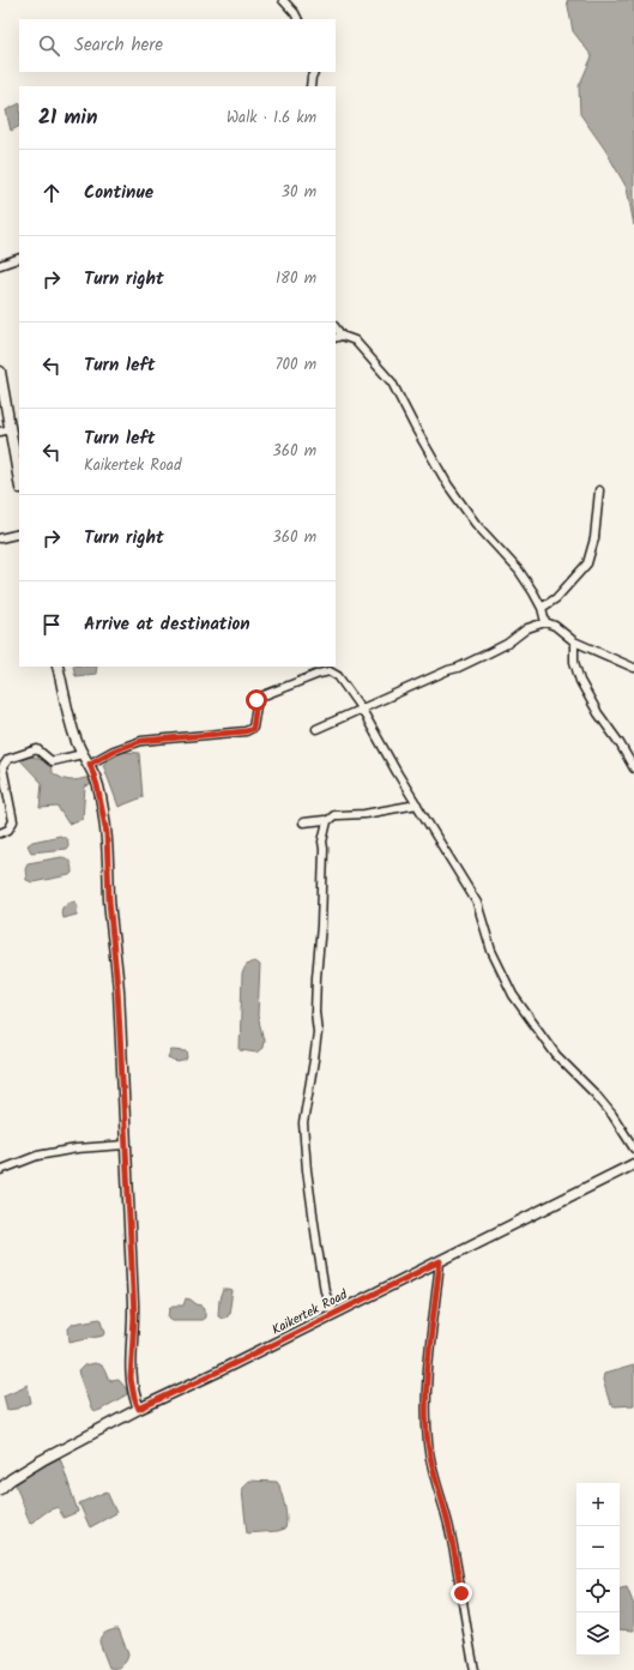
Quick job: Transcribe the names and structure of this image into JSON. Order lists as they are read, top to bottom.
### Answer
{
  "streets": {
    "main road": ["Kaikertek Road"]
  },
  "page": {
    "search": "Search here",
    "heading": ["21 min", "Walk · 1.6 km"],
    "list": [
      ["Continue", "30 m"],
      ["Turn right", "180 m"],
      ["Turn left", "700 m"],
      ["Turn left", "Kaikertek Road", "360 m"],
      ["Turn right", "360 m"],
      "Arrive at destination"
    ],
    "map_buttons": ["+", "−"]
  }
}
